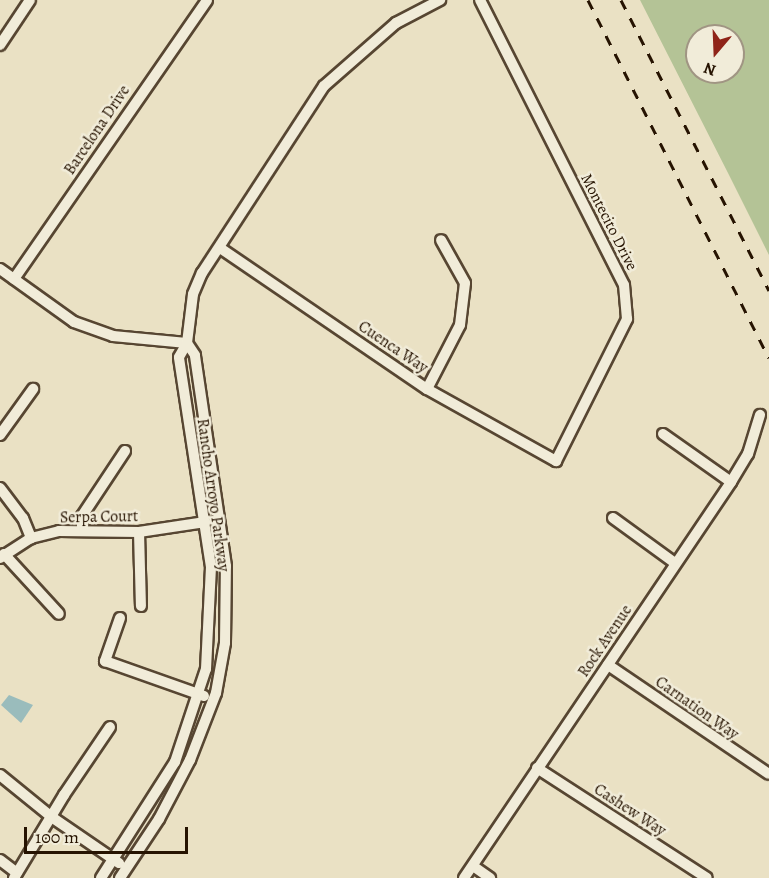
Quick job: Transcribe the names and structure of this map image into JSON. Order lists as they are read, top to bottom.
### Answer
{
  "streets": {
    "street": [
      "Barcelona Drive",
      "Montecito Drive",
      "Cuenca Way",
      "Rancho Arroyo Parkway",
      "Serpa Court",
      "Rock Avenue",
      "Carnation Way",
      "Cashew Way"
    ]
  },
  "crossings": [
    ["Montecito Drive", "Cuenca Way"],
    ["Cuenca Way", "Rancho Arroyo Parkway"],
    ["Rancho Arroyo Parkway", "Serpa Court"],
    ["Rock Avenue", "Carnation Way"],
    ["Rock Avenue", "Cashew Way"]
  ],
  "scale_bar": "100 m",
  "north": "bottom"
}
